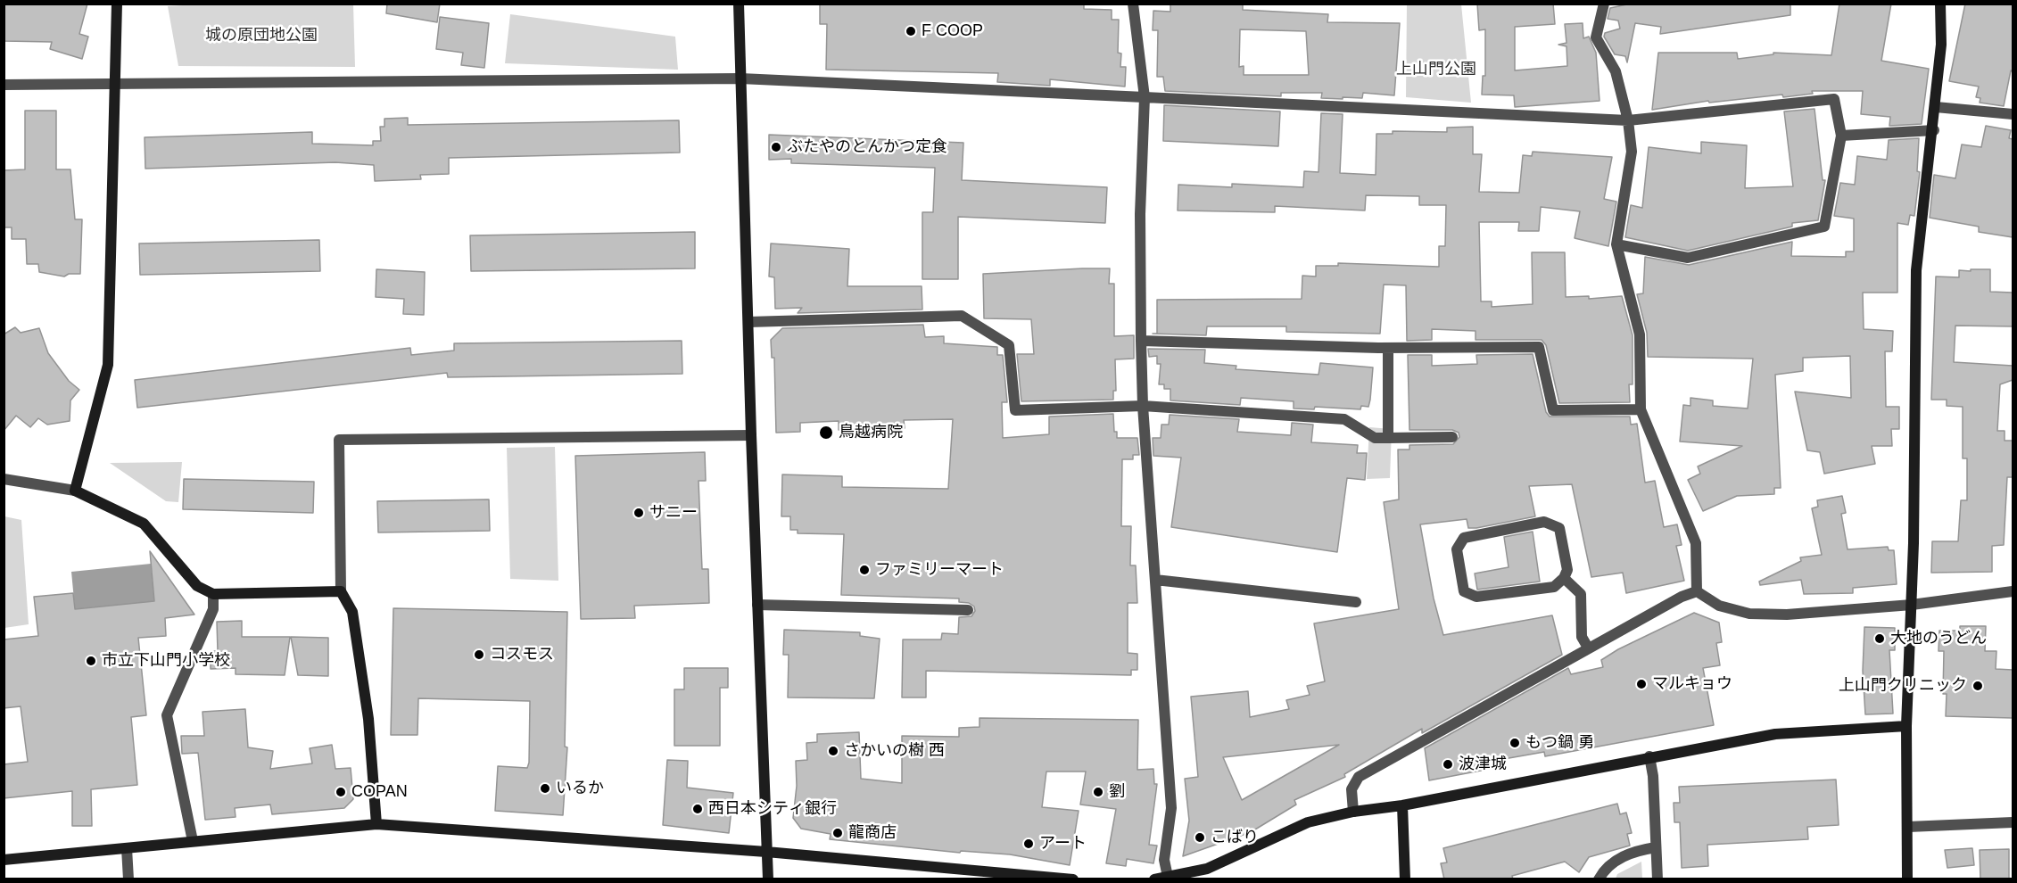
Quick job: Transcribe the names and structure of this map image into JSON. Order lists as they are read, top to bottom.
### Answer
{
  "parks": ["城の原団地公園", "上山門公園"],
  "places": [
    "F COOP",
    "ぶたやのとんかつ定食",
    "鳥越病院",
    "サニー",
    "ファミリーマート",
    "大地のうどん",
    "コスモス",
    "市立下山門小学校",
    "マルキョウ",
    "上山門クリニック",
    "もつ鍋 勇",
    "さかいの樹 西",
    "波津城",
    "いるか",
    "COPAN",
    "劉",
    "西日本シティ銀行",
    "龍商店",
    "こばり",
    "アート"
  ]
}
